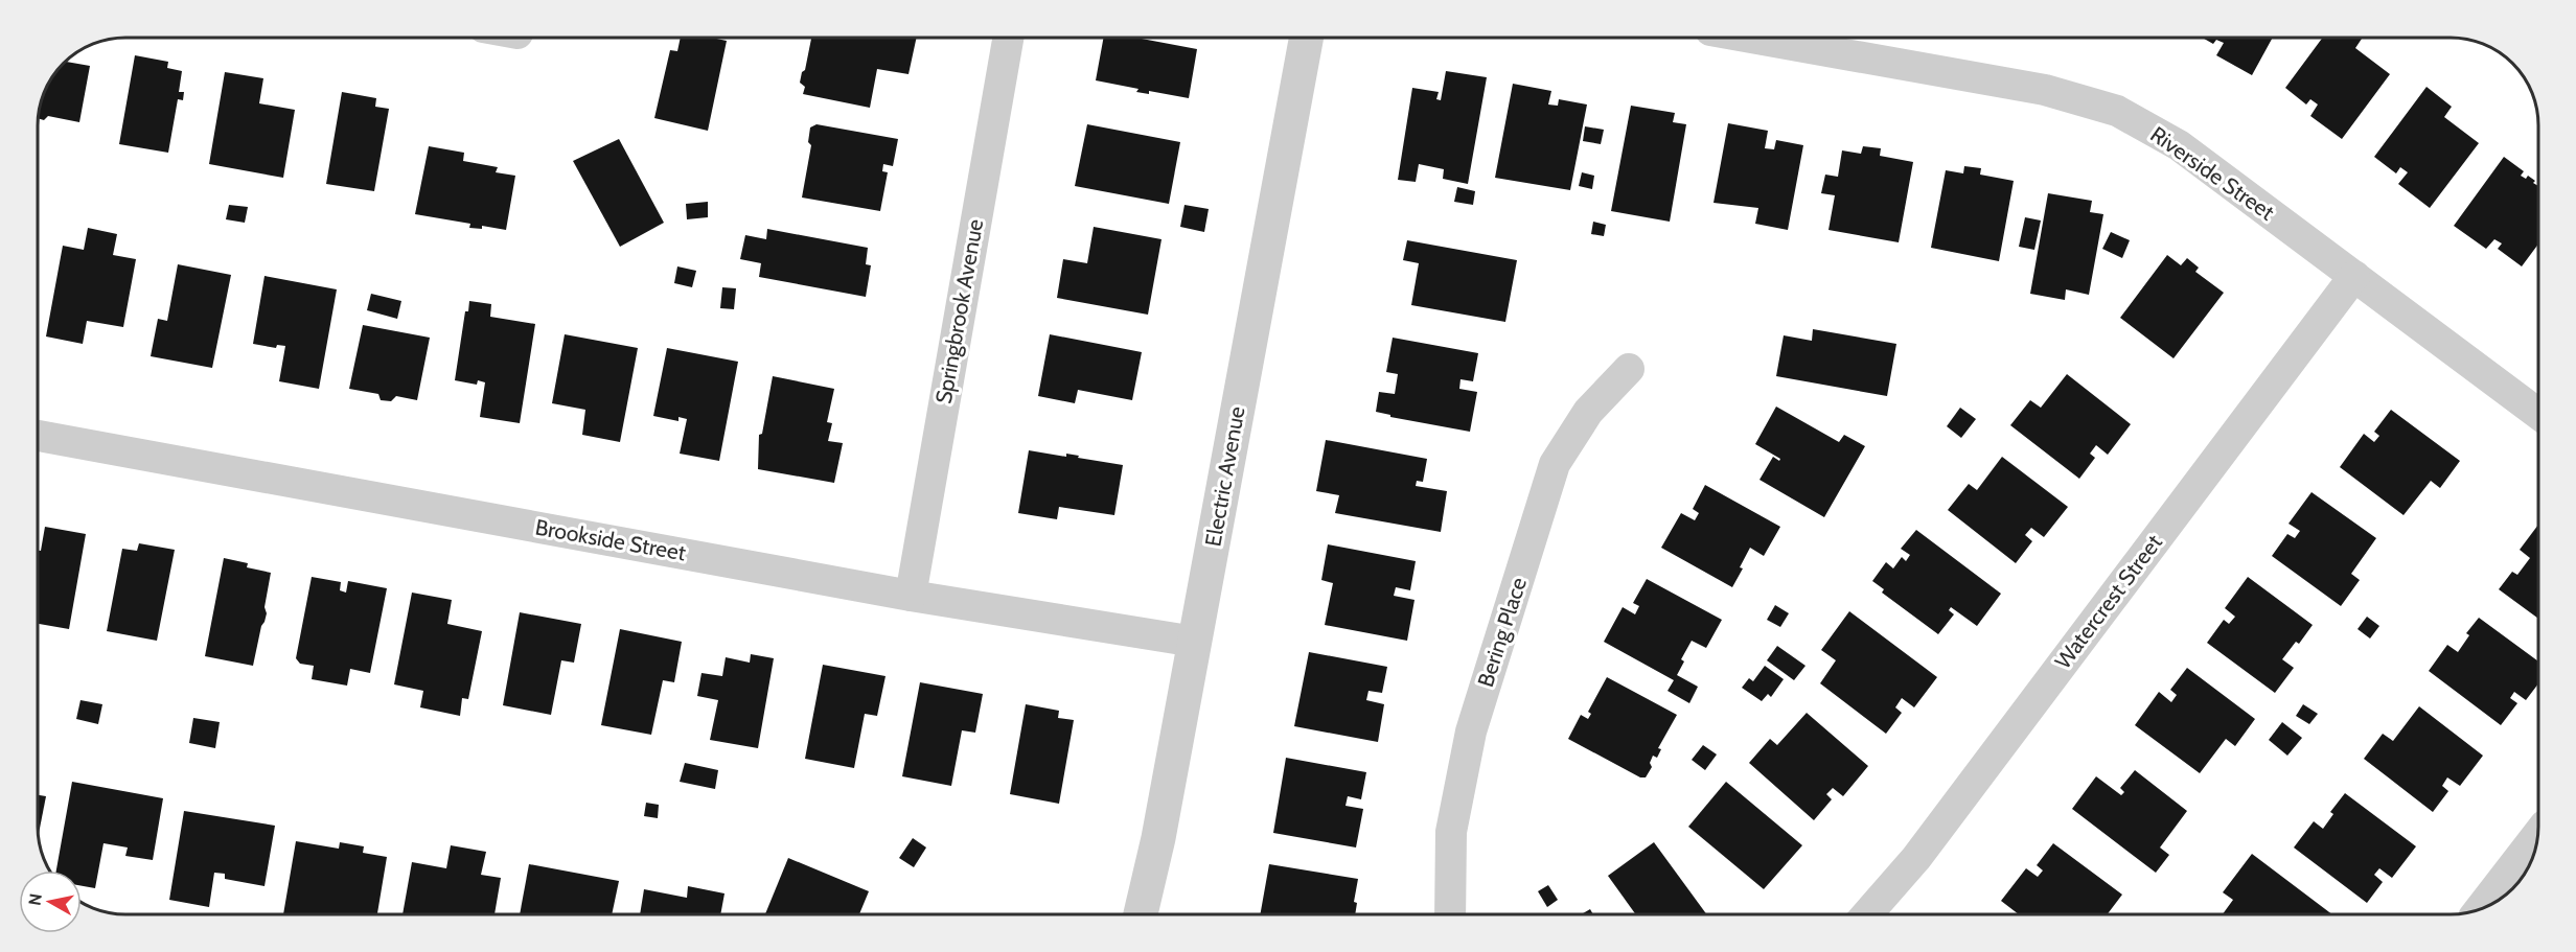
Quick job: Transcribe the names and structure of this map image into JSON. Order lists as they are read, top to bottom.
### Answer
{
  "streets": {
    "street": [
      "Riverside Street",
      "Springbrook Avenue",
      "Electric Avenue",
      "Brookside Street",
      "Watercrest Street",
      "Bering Place"
    ]
  },
  "crossings": [
    ["Riverside Street", "Watercrest Street"],
    ["Springbrook Avenue", "Brookside Street"],
    ["Electric Avenue", "Brookside Street"]
  ],
  "north": "left"
}
